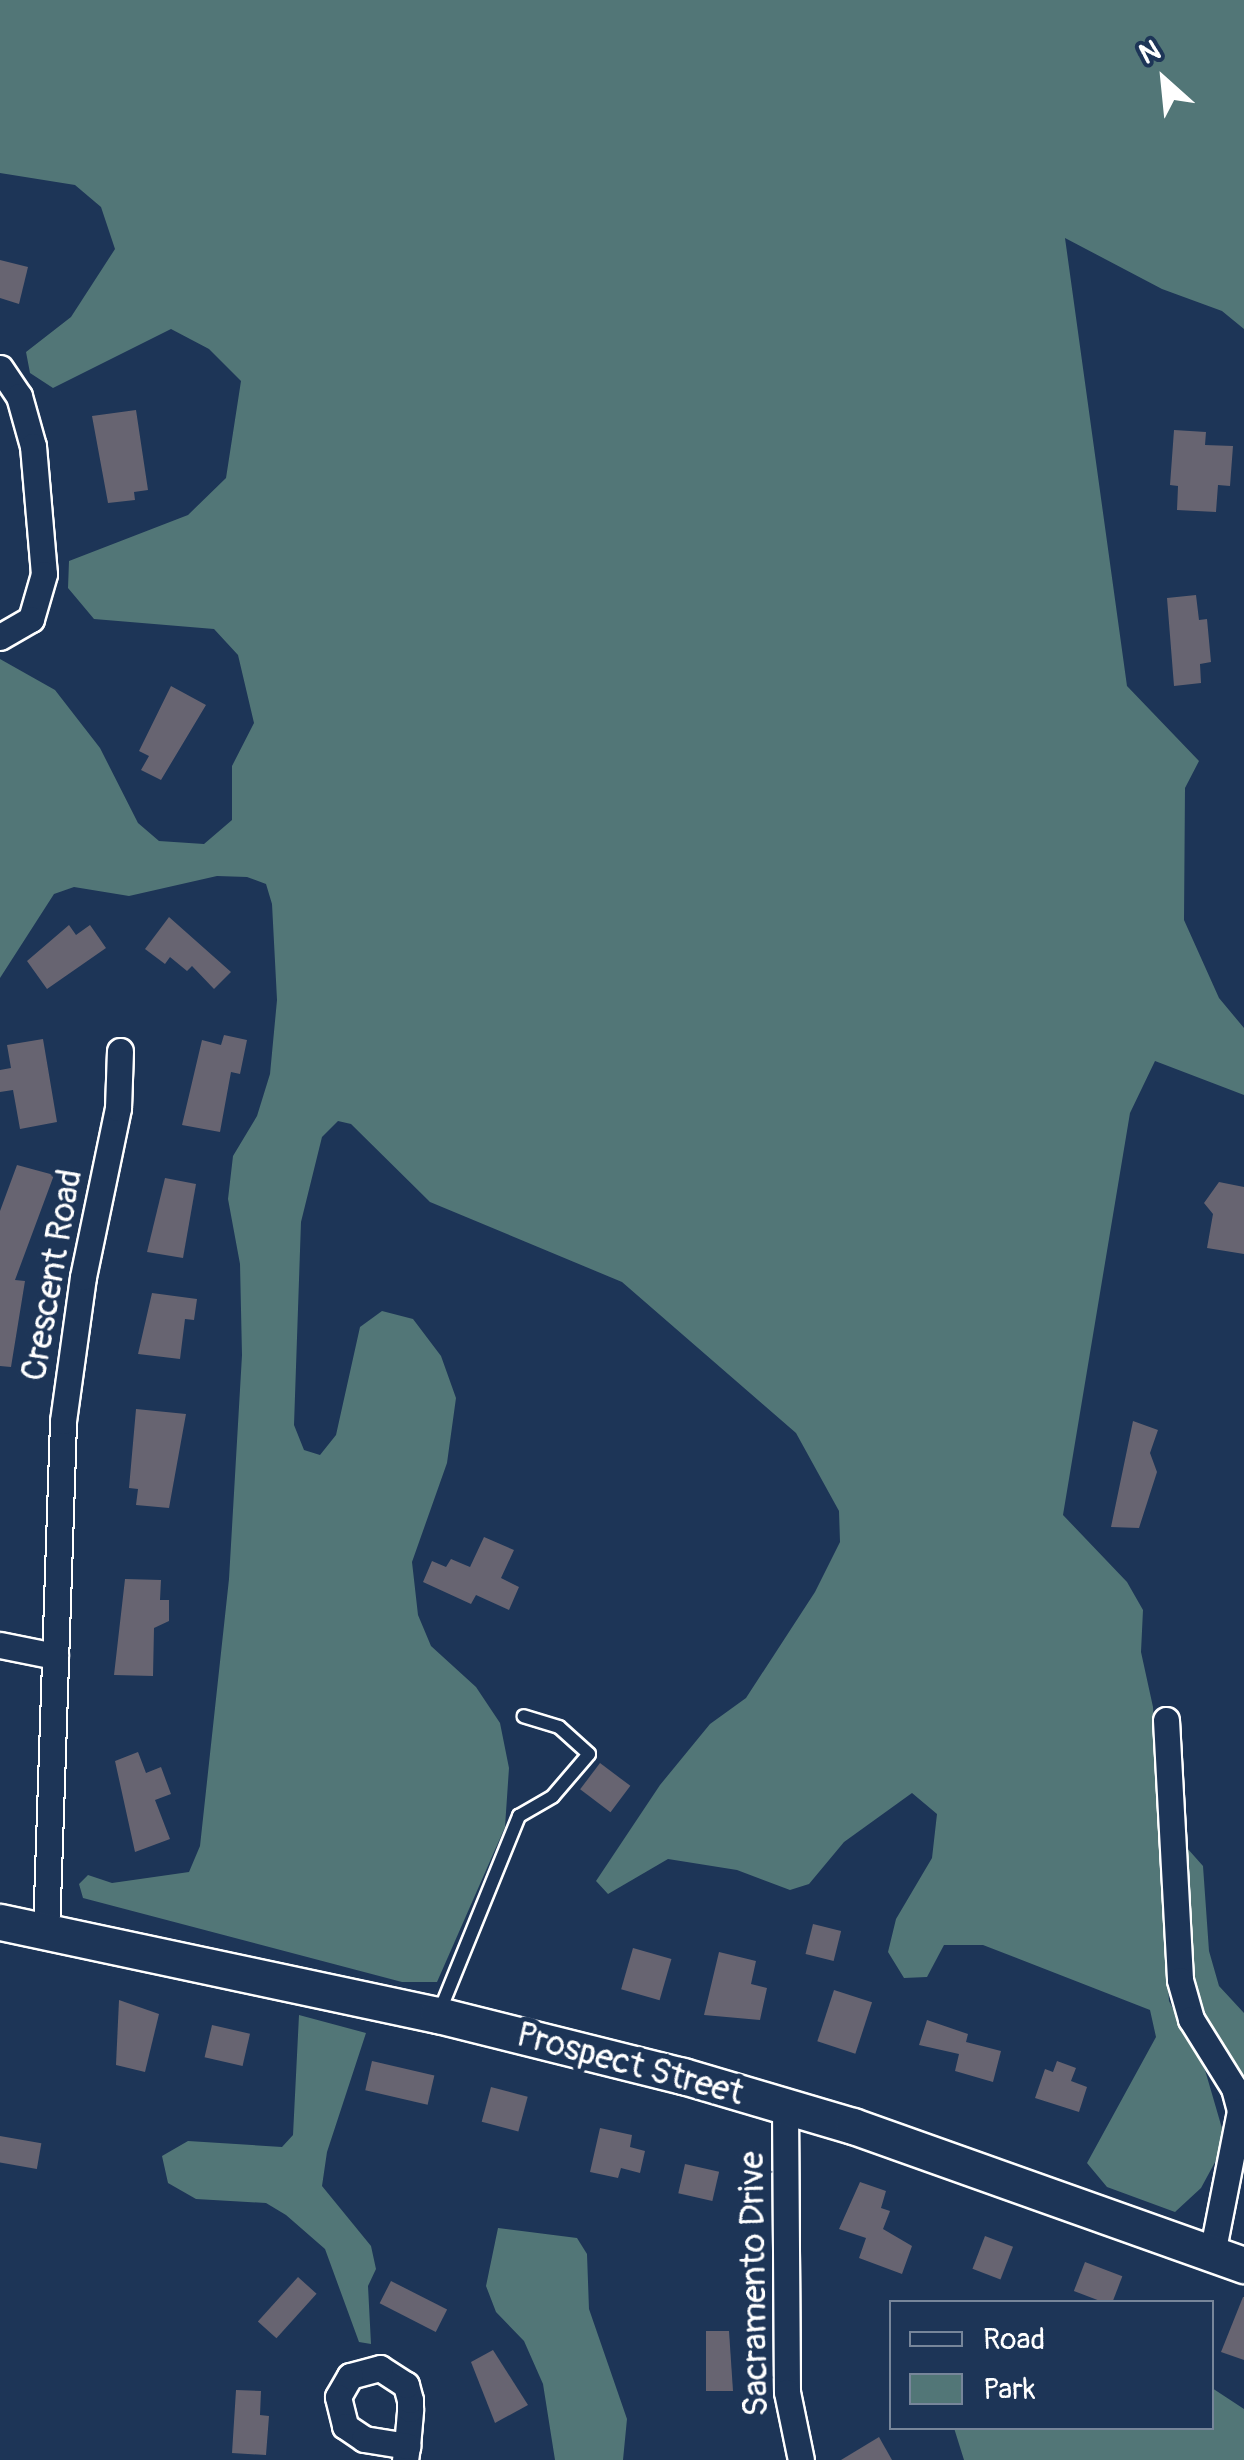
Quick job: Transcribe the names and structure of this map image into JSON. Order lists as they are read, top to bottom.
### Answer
{
  "streets": {
    "main road": ["Prospect Street"],
    "street": ["Crescent Road", "Sacramento Drive"]
  },
  "crossings": [
    ["Crescent Road", "Prospect Street"],
    ["Prospect Street", "Sacramento Drive"]
  ],
  "legend": ["Road", "Park"],
  "north": "top left"
}
